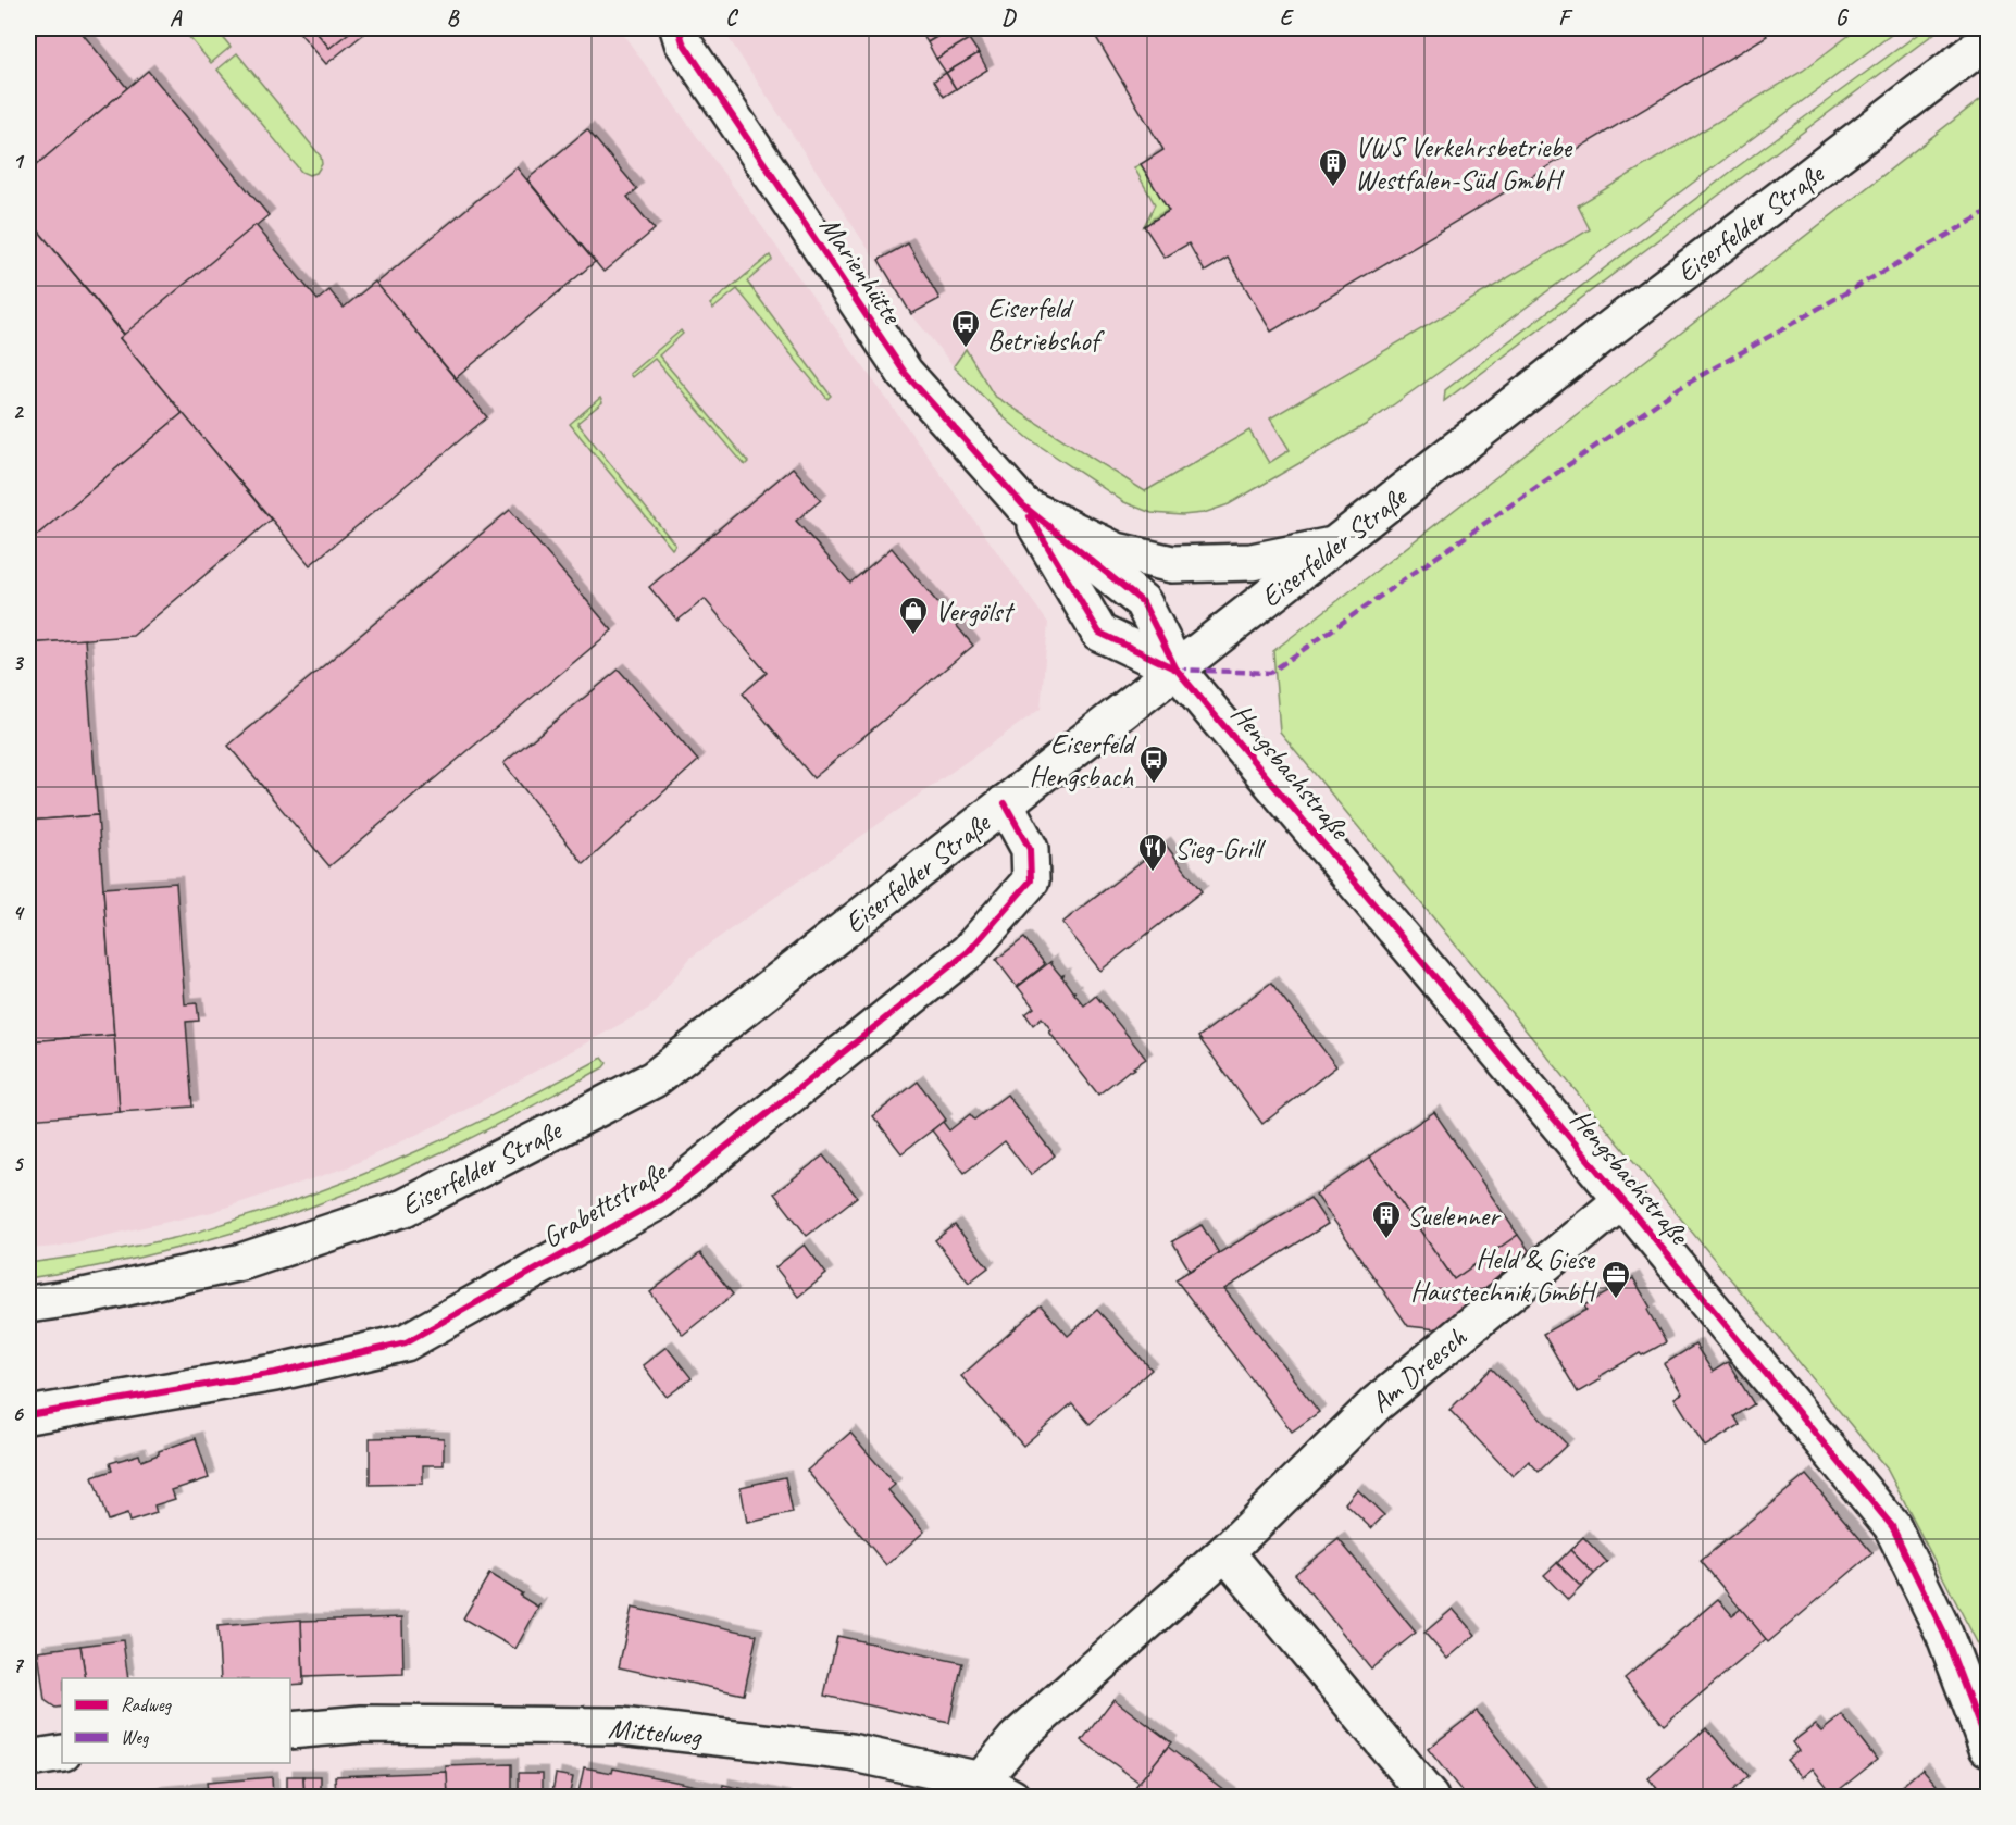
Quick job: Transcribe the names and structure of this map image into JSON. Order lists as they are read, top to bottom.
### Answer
{
  "streets": {
    "street": [
      "Eiserfelder Straße",
      "Marienhütte",
      "Hengsbachstraße",
      "Grabettstraße",
      "Am Dreesch",
      "Mittelweg"
    ]
  },
  "crossings": [
    ["Eiserfelder Straße", "Marienhütte"],
    ["Eiserfelder Straße", "Hengsbachstraße"],
    ["Eiserfelder Straße", "Grabettstraße"],
    ["Marienhütte", "Hengsbachstraße"],
    ["Hengsbachstraße", "Am Dreesch"],
    ["Am Dreesch", "Mittelweg"]
  ],
  "places": {
    "building": ["VWS Verkehrsbetriebe Westfalen-Süd GmbH", "Suelenner"],
    "bus stop": ["Eiserfeld Betriebshof", "Eiserfeld Hengsbach"],
    "shop": ["Vergölst"],
    "restaurant": ["Sieg-Grill"],
    "office": ["Held & Giese Haustechnik GmbH"]
  },
  "legend": ["Radweg", "Weg"],
  "grid": {
    "columns": [
      "A",
      "B",
      "C",
      "D",
      "E",
      "F",
      "G"
    ],
    "rows": [
      "1",
      "2",
      "3",
      "4",
      "5",
      "6",
      "7"
    ]
  }
}
